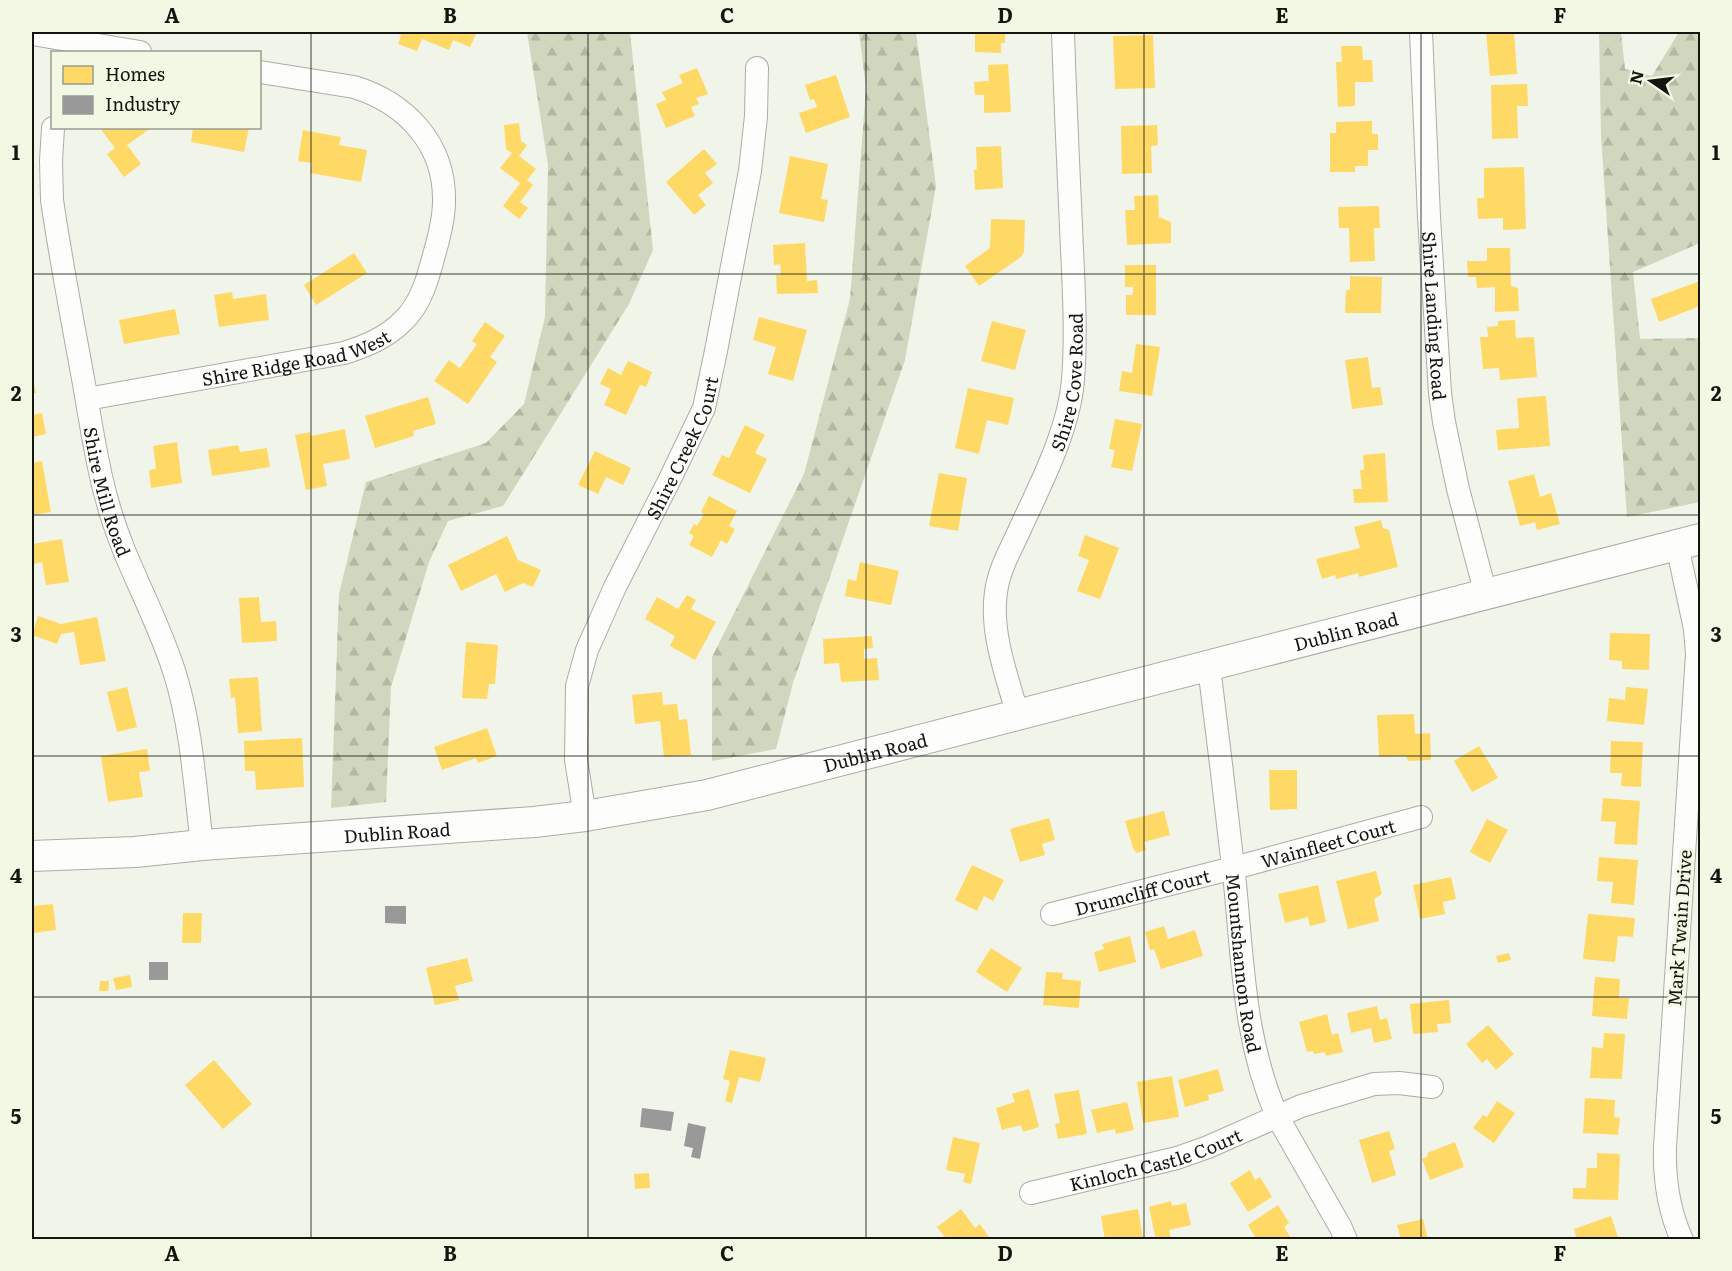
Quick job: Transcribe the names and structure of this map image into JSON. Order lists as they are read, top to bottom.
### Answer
{
  "streets": {
    "main road": ["Dublin Road"],
    "street": [
      "Shire Landing Road",
      "Shire Ridge Road West",
      "Shire Cove Road",
      "Shire Creek Court",
      "Shire Mill Road",
      "Wainfleet Court",
      "Drumcliff Court",
      "Mark Twain Drive",
      "Mountshannon Road",
      "Kinloch Castle Court"
    ]
  },
  "crossings": [
    ["Shire Landing Road", "Dublin Road"],
    ["Shire Ridge Road West", "Shire Mill Road"],
    ["Shire Cove Road", "Dublin Road"],
    ["Shire Creek Court", "Dublin Road"],
    ["Shire Mill Road", "Dublin Road"],
    ["Dublin Road", "Mark Twain Drive"],
    ["Dublin Road", "Mountshannon Road"],
    ["Wainfleet Court", "Drumcliff Court"],
    ["Wainfleet Court", "Mountshannon Road"],
    ["Drumcliff Court", "Mountshannon Road"],
    ["Mountshannon Road", "Kinloch Castle Court"]
  ],
  "legend": ["Homes", "Industry"],
  "north": "left",
  "grid": {
    "columns": [
      "A",
      "B",
      "C",
      "D",
      "E",
      "F"
    ],
    "rows": [
      "1",
      "2",
      "3",
      "4",
      "5"
    ]
  }
}
